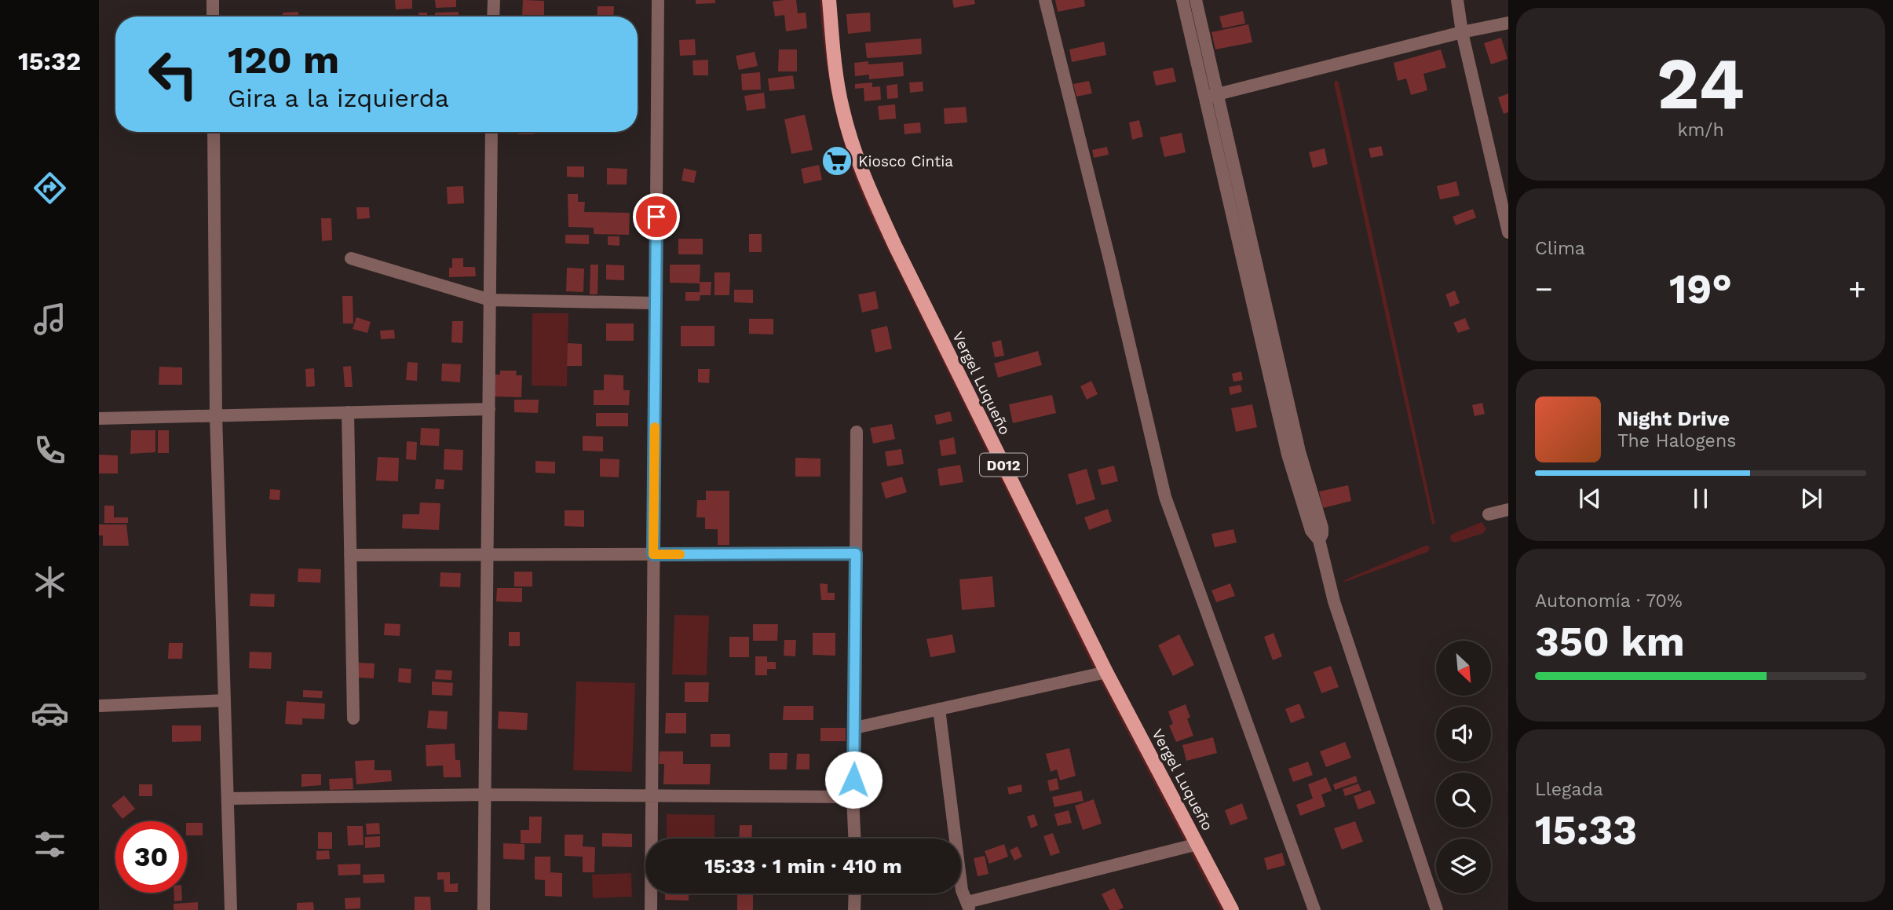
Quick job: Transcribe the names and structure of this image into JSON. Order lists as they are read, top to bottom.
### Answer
{
  "streets": {
    "main road": ["Vergel Luqueño", "D012"]
  },
  "places": {
    "supermarket": ["Kiosco Cintia"]
  },
  "north": "bottom right",
  "page": {
    "tabs": "15:32",
    "tile": [
      ["24", "km/h"],
      "Clima",
      ["Autonomía · 70%", "350 km"],
      ["Llegada", "15:33"]
    ],
    "turn": ["120 m", "Gira a la izquierda"],
    "heat": ["−", "19°", "+"],
    "song": ["Night Drive", "The Halogens"],
    "limit": "30",
    "trip": "15:33 · 1 min · 410 m"
  }
}
